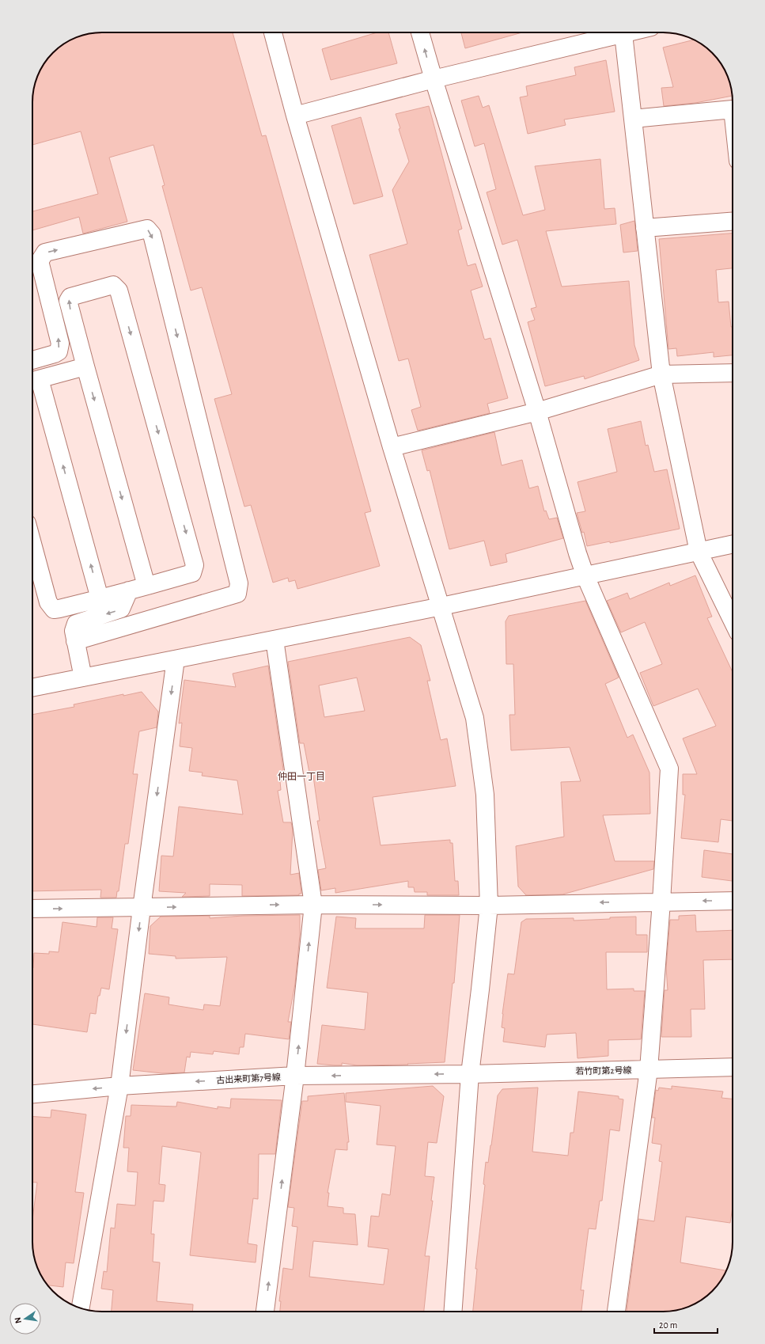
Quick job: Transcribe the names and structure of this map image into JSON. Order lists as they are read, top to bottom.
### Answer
{
  "streets": {
    "street": ["若竹町第2号線", "古出来町第7号線"]
  },
  "crossings": [
    ["若竹町第2号線", "古出来町第7号線"]
  ],
  "one_way": ["古出来町第7号線"],
  "districts": ["仲田一丁目"],
  "scale_bar": "20 m",
  "north": "left"
}
